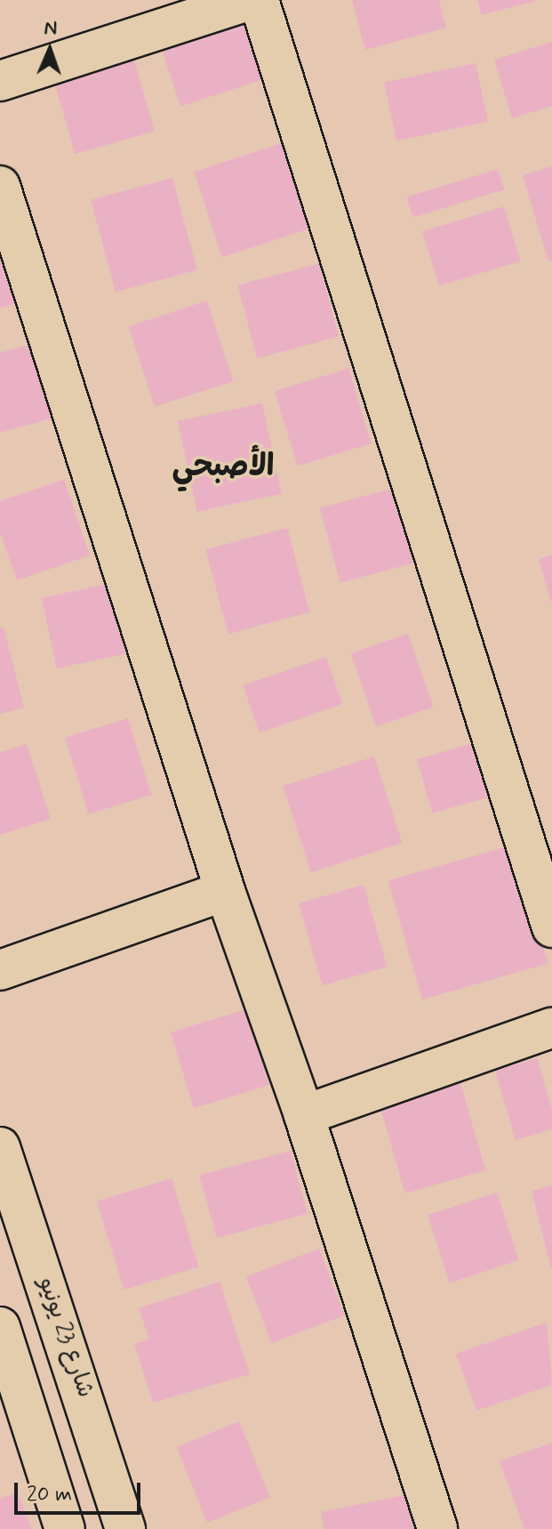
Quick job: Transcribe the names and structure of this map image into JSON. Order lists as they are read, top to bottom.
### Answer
{
  "streets": {
    "street": ["شارع 23 يونيو"]
  },
  "districts": ["الأصبحي"],
  "scale_bar": "20 m",
  "north": "top"
}
